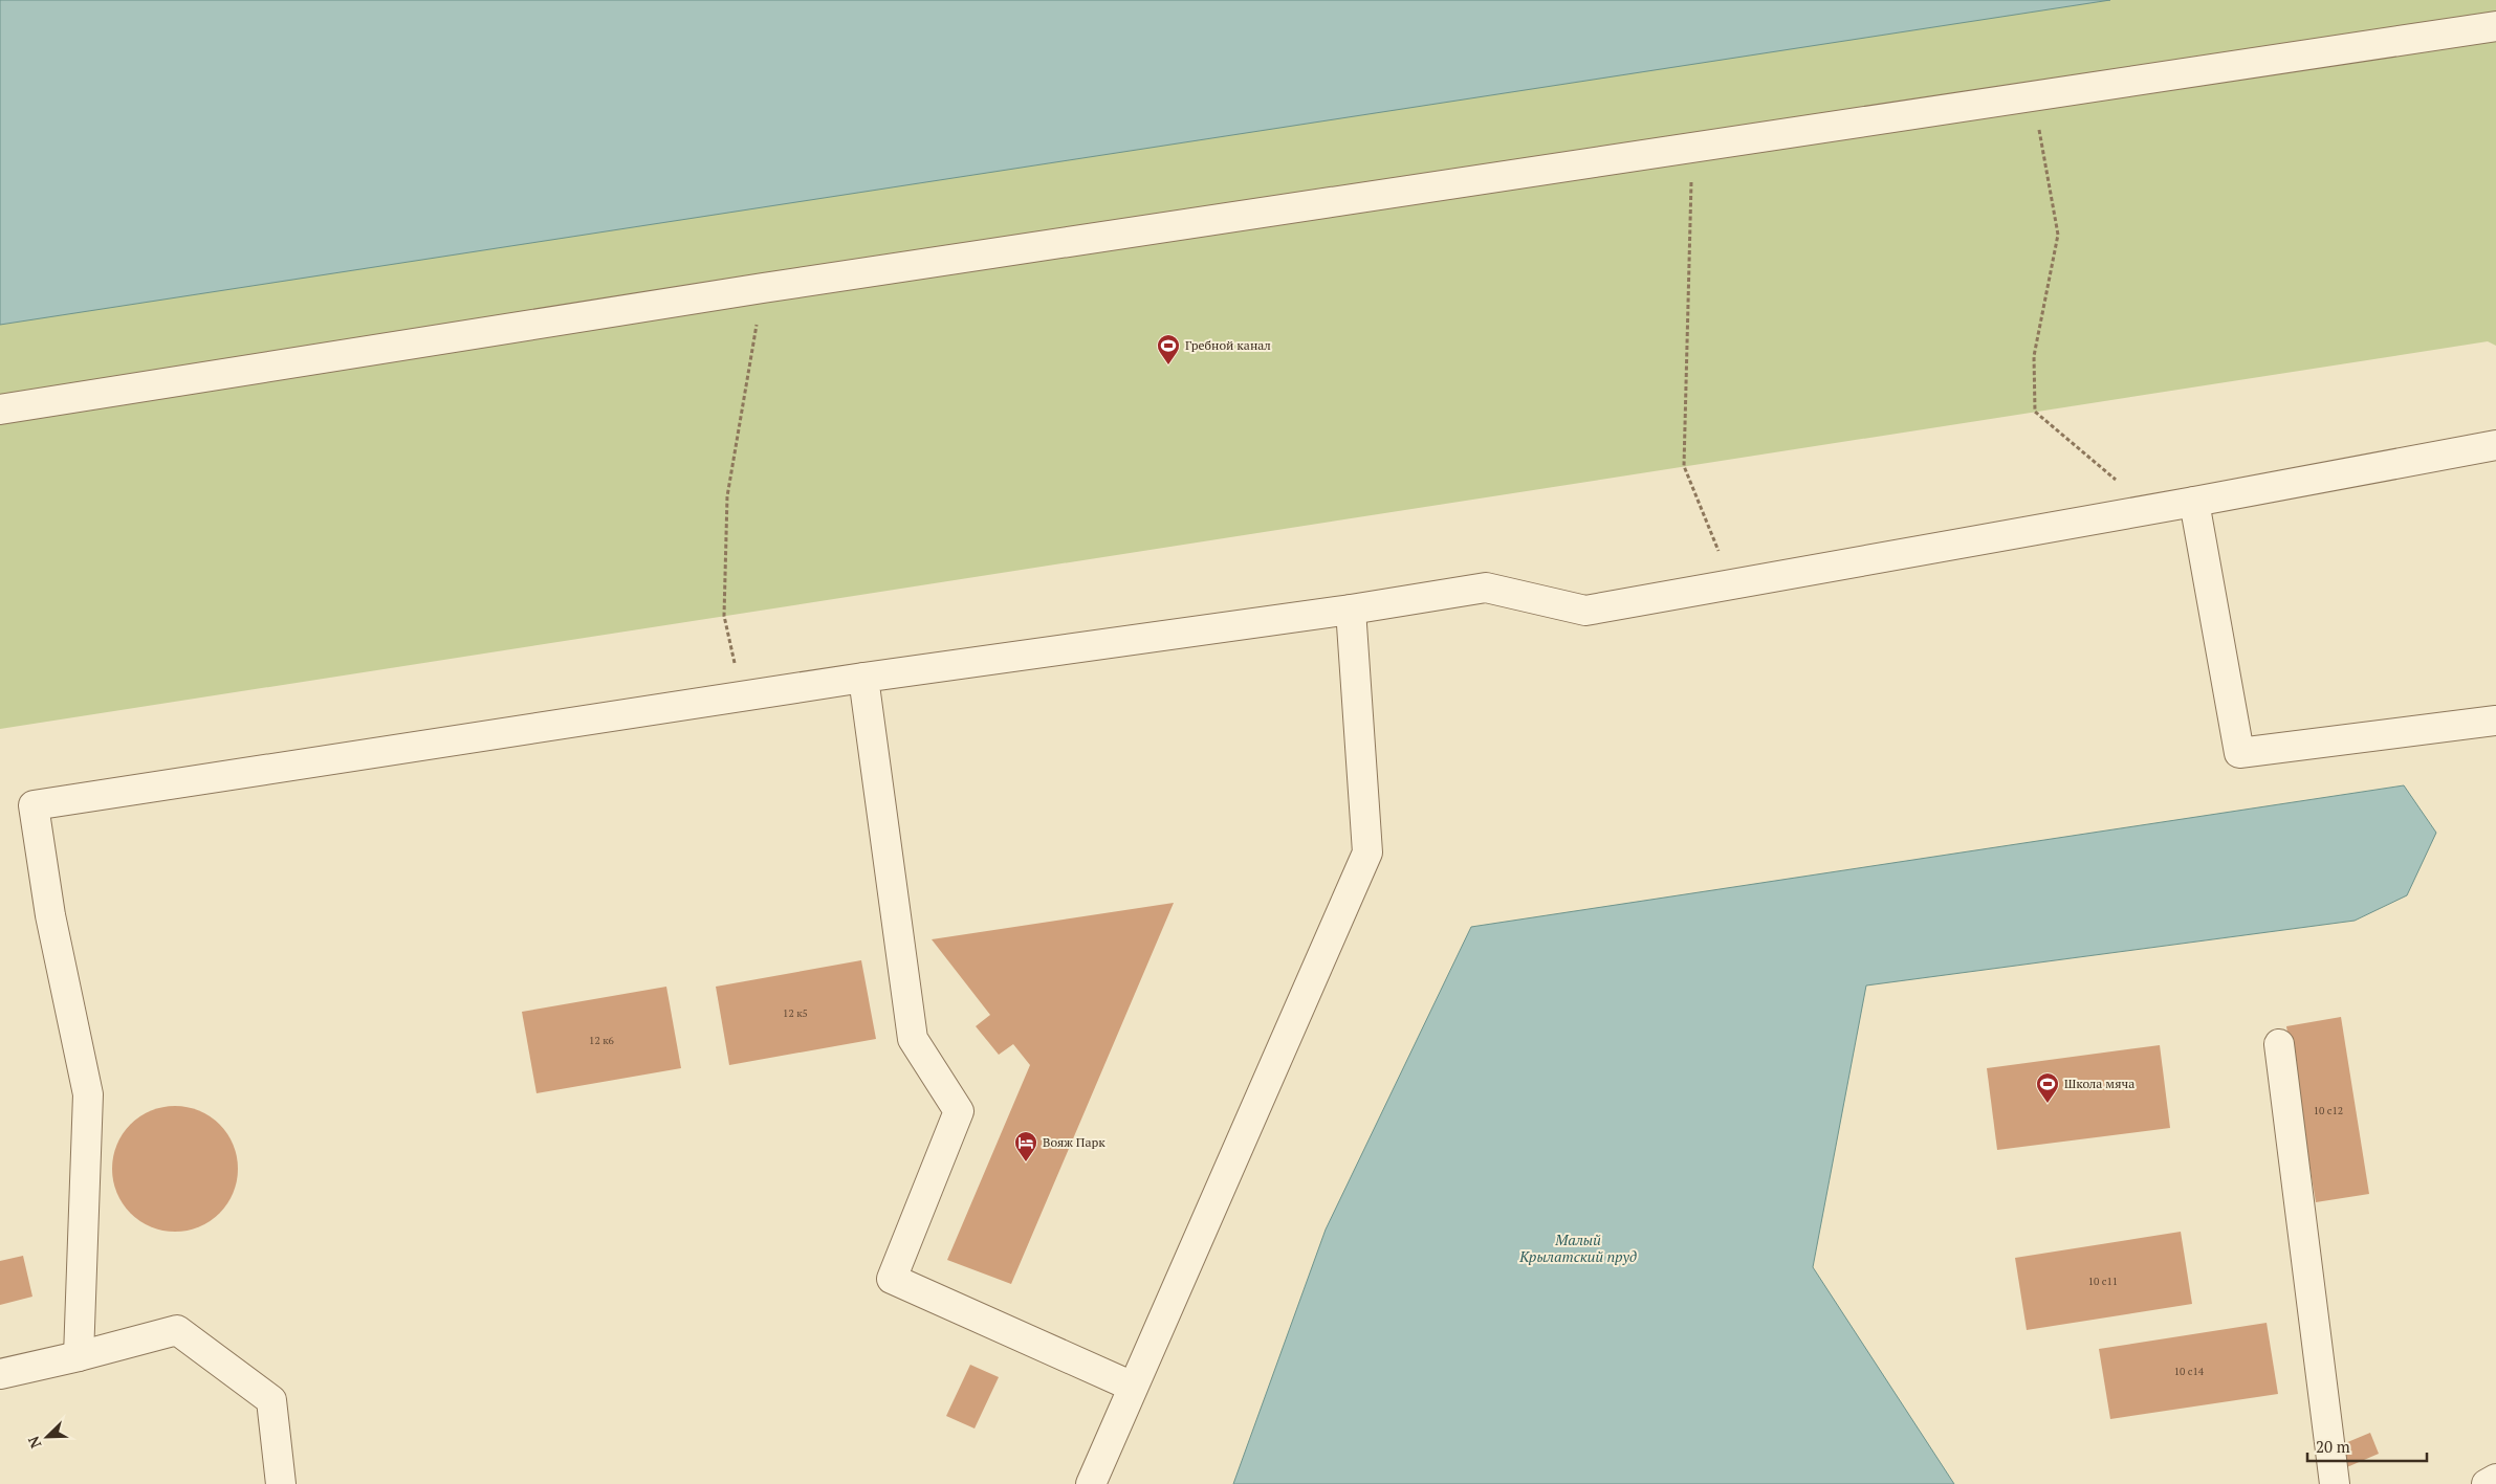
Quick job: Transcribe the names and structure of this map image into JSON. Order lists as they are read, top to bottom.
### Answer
{
  "water": ["Малый Крылатский пруд"],
  "places": {
    "sports": ["Гребной канал", "Школа мяча"],
    "hotel": ["Вояж Парк"]
  },
  "house_numbers": [
    "12 к5",
    "12 к6",
    "10 с12",
    "10 с11",
    "10 с14"
  ],
  "scale_bar": "20 m",
  "north": "bottom left"
}
